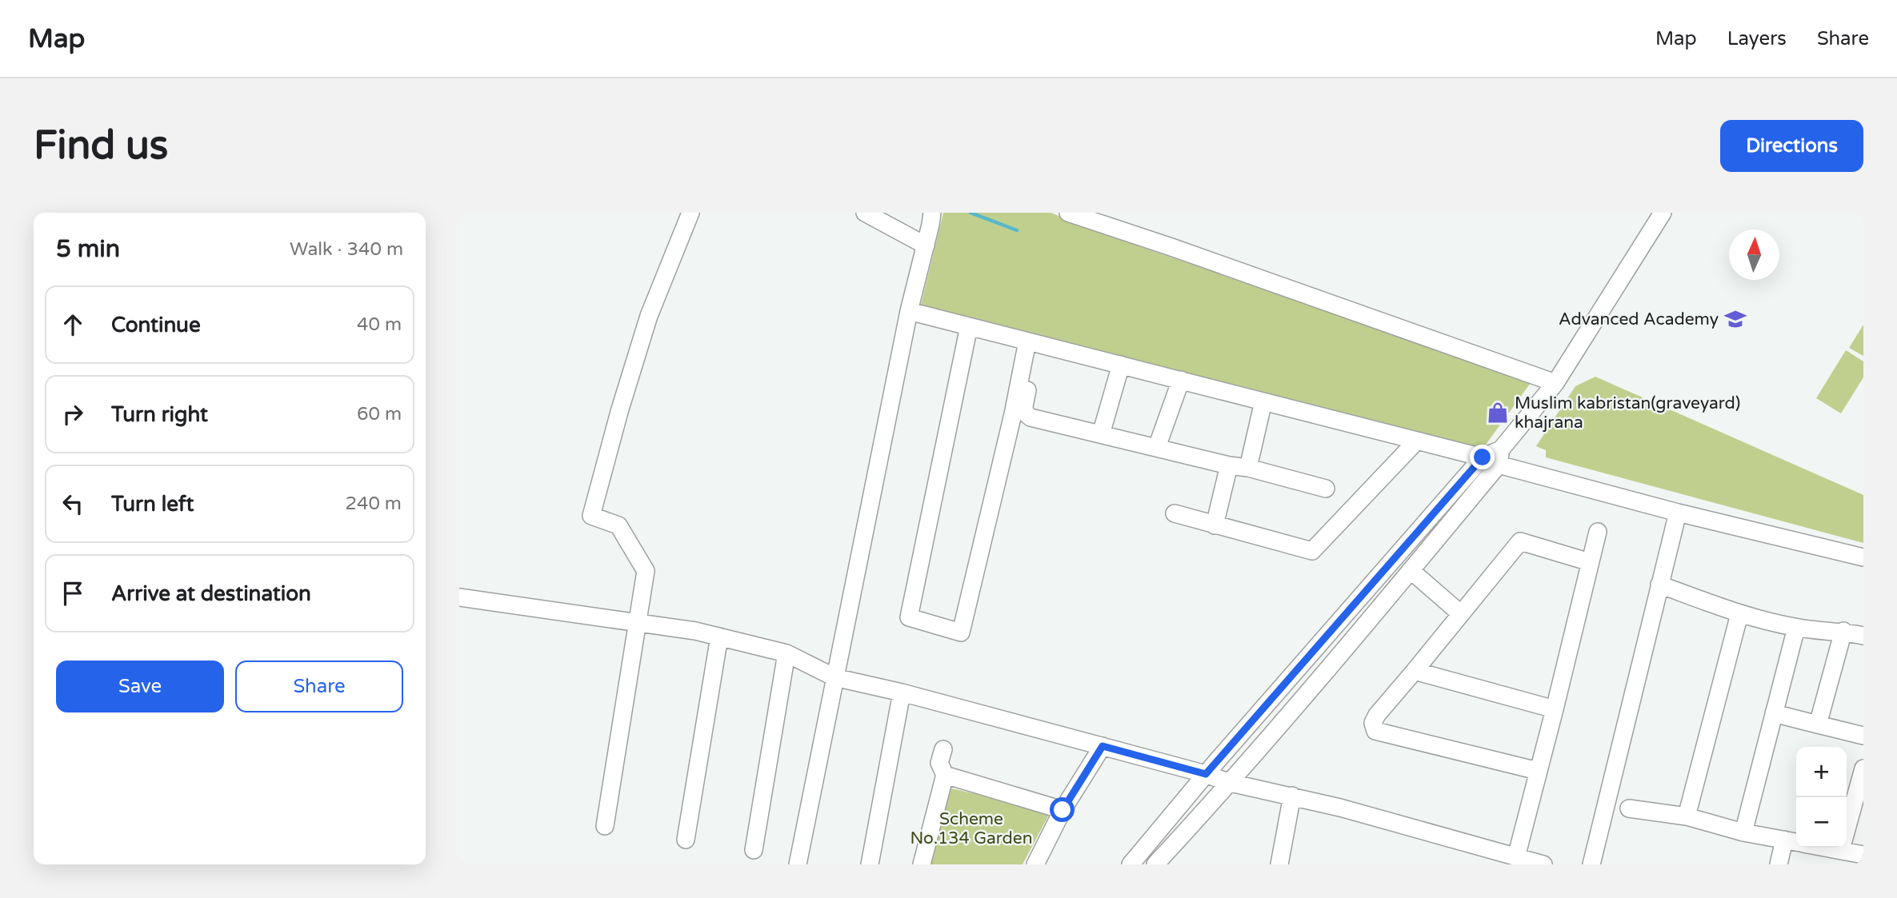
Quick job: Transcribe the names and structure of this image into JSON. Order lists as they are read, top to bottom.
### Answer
{
  "parks": ["Scheme No.134 Garden"],
  "places": {
    "school or university": ["Advanced Academy"],
    "shop": ["Muslim kabristan(graveyard) khajrana"]
  },
  "north": "top",
  "page": {
    "header": "Map",
    "nav": ["Map", "Layers", "Share"],
    "buttons": [
      "Directions",
      ["Save", "Share"]
    ],
    "title": "Find us",
    "heading": ["5 min", "Walk · 340 m"],
    "list": [
      ["Continue", "40 m"],
      ["Turn right", "60 m"],
      ["Turn left", "240 m"],
      "Arrive at destination"
    ],
    "map_buttons": ["+", "−"]
  }
}
